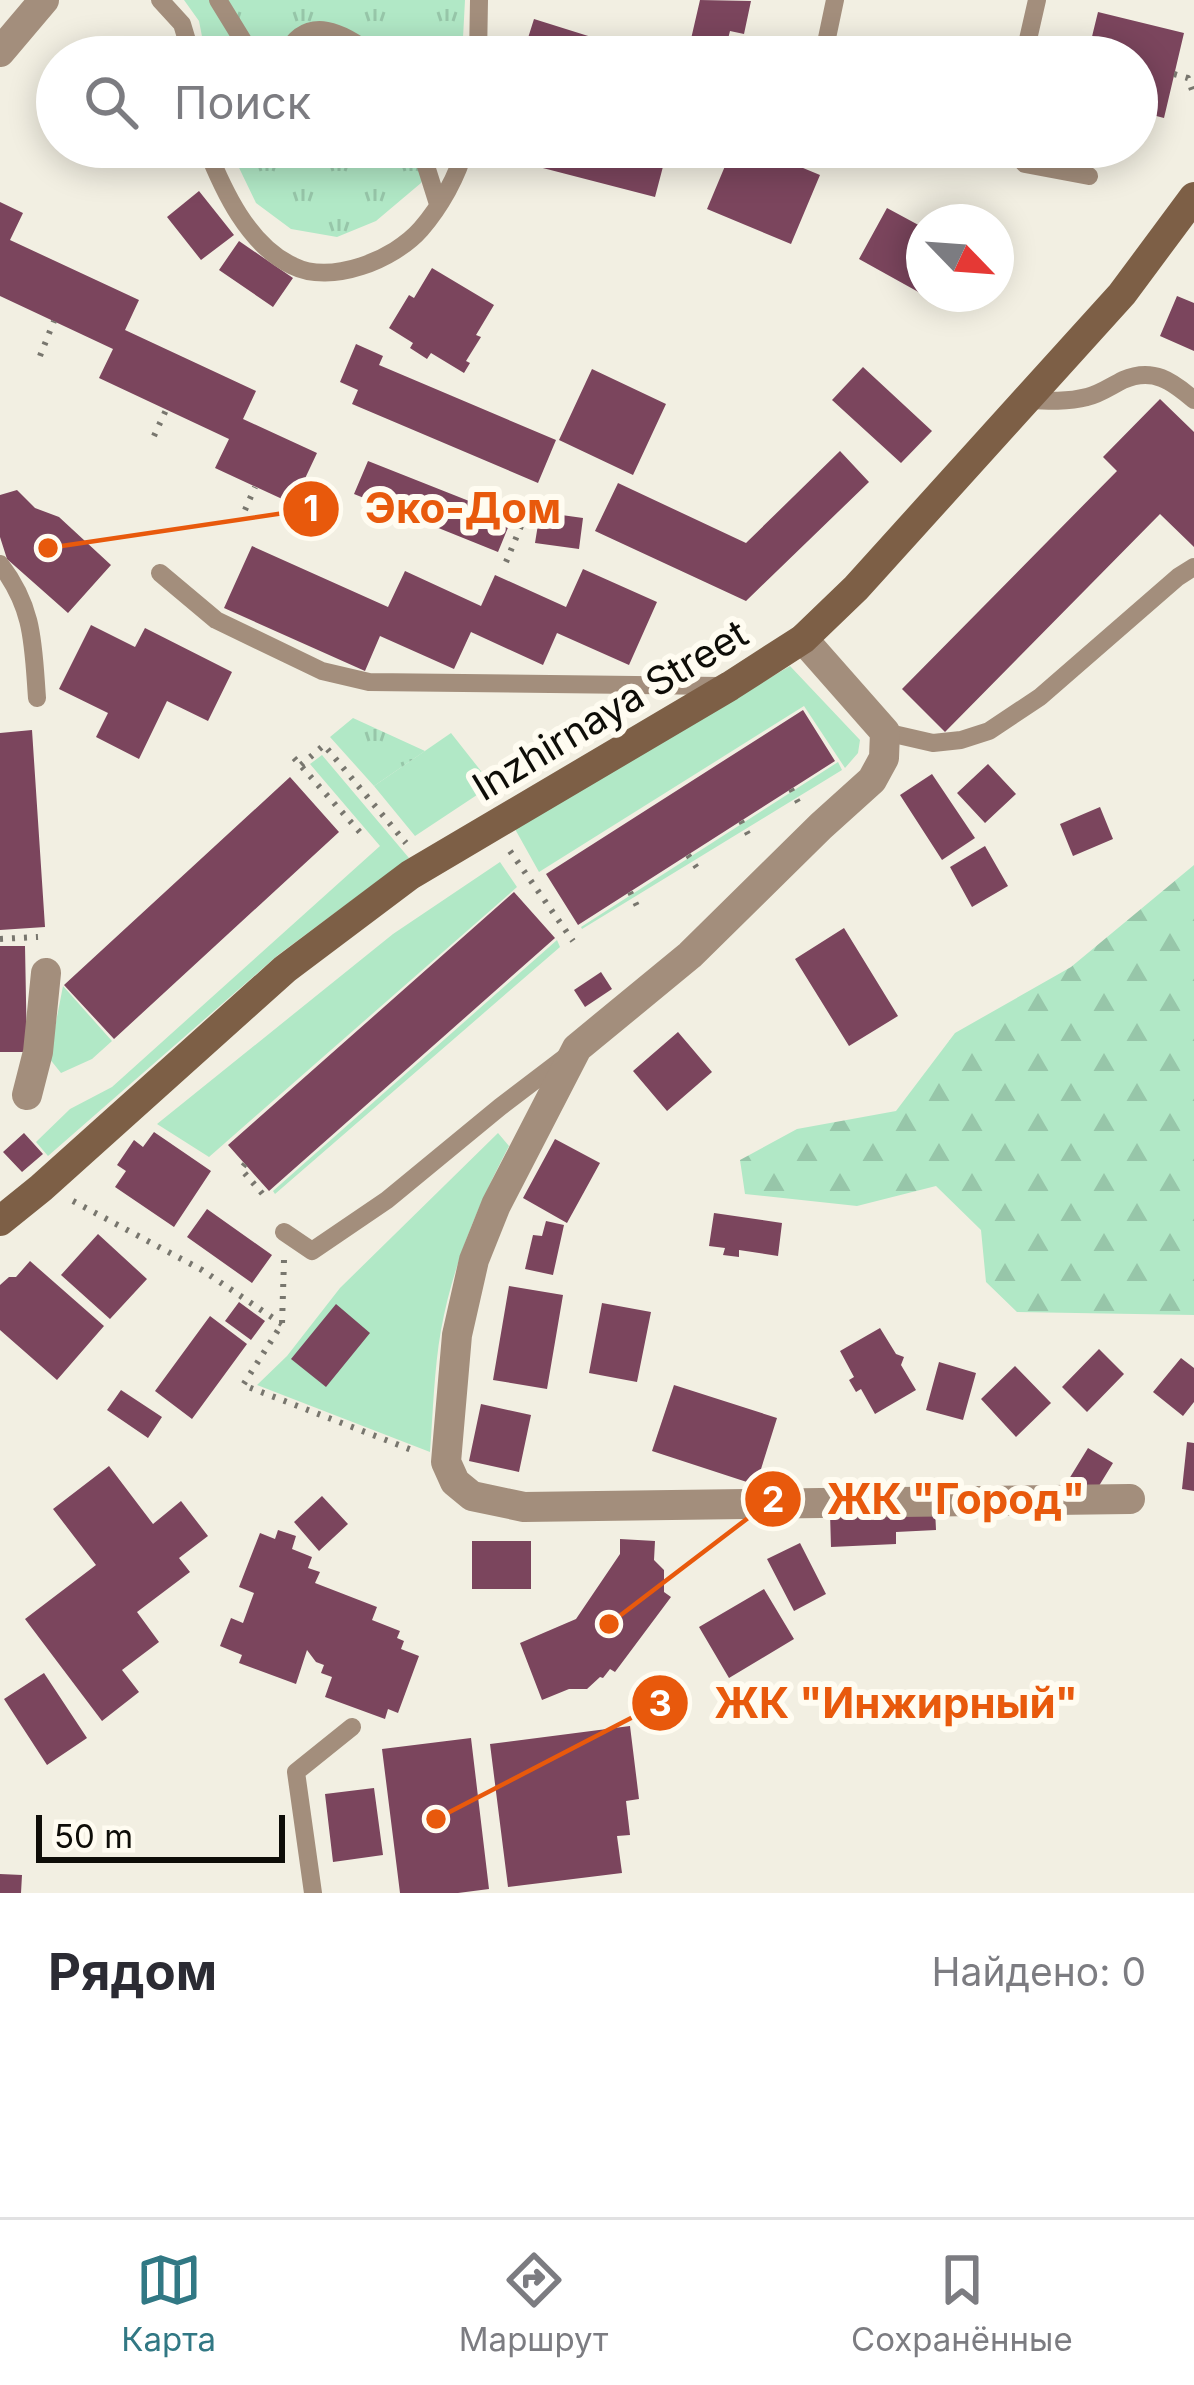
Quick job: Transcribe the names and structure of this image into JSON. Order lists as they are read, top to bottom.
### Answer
{
  "streets": {
    "street": ["Inzhirnaya Street"]
  },
  "places": ["Эко-Дом", "ЖК \"Город\"", "ЖК \"Инжирный\""],
  "scale_bar": "50 m",
  "north": "bottom right",
  "page": {
    "search": "Поиск",
    "scale": "50 m",
    "heading": ["Рядом", "Найдено: 0"],
    "nav": ["Карта", "Маршрут", "Сохранённые"]
  }
}
